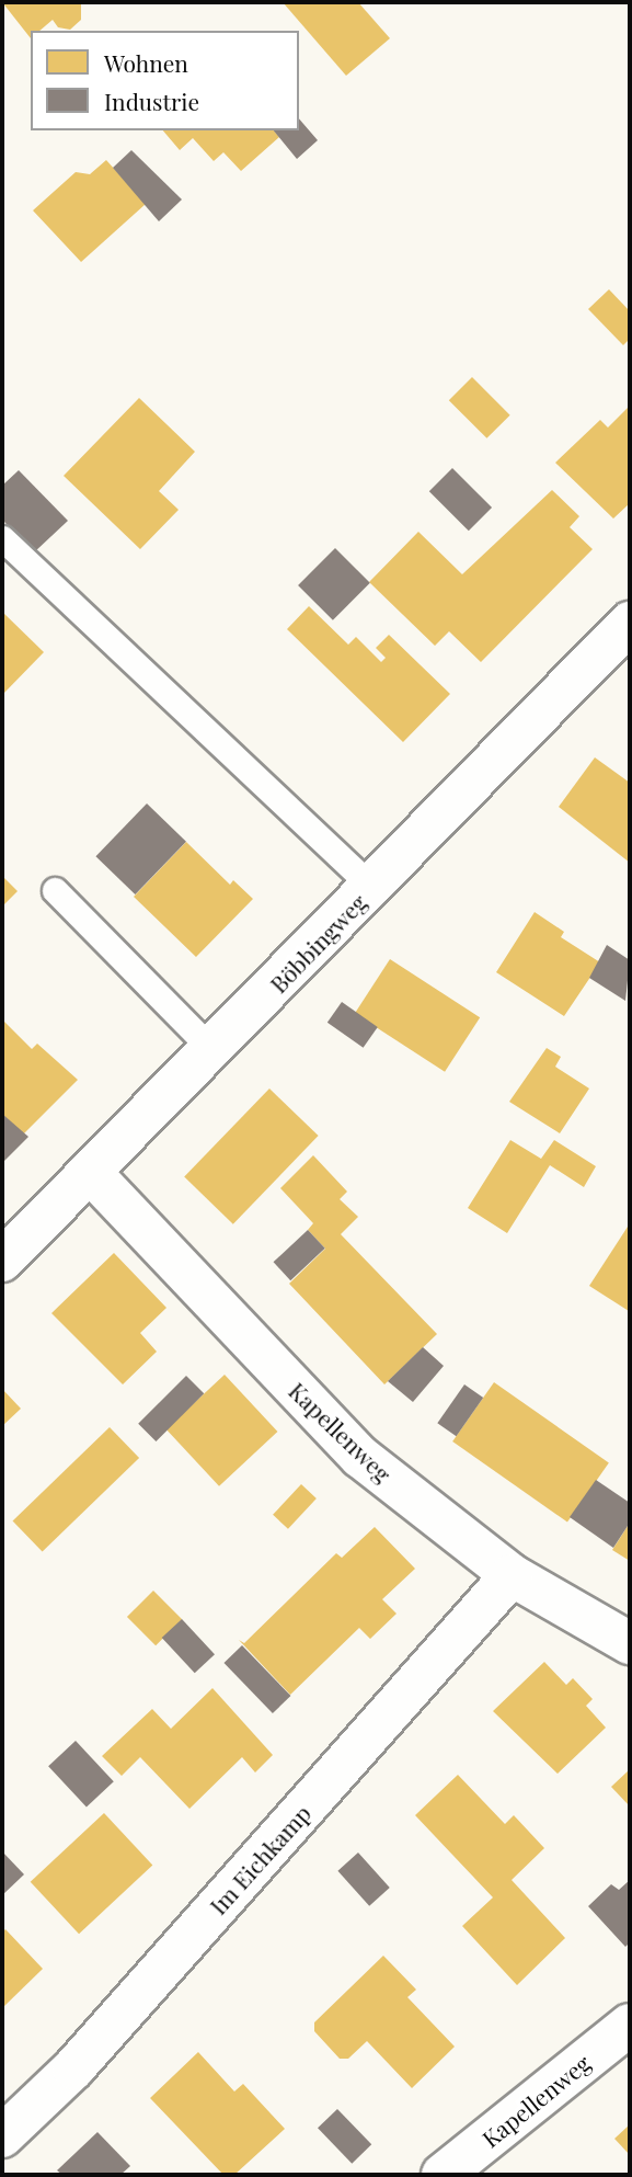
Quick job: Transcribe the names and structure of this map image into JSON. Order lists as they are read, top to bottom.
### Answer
{
  "streets": {
    "street": ["Böbbingweg", "Kapellenweg", "Im Eichkamp"]
  },
  "crossings": [
    ["Böbbingweg", "Kapellenweg"],
    ["Kapellenweg", "Im Eichkamp"]
  ],
  "legend": ["Wohnen", "Industrie"]
}
